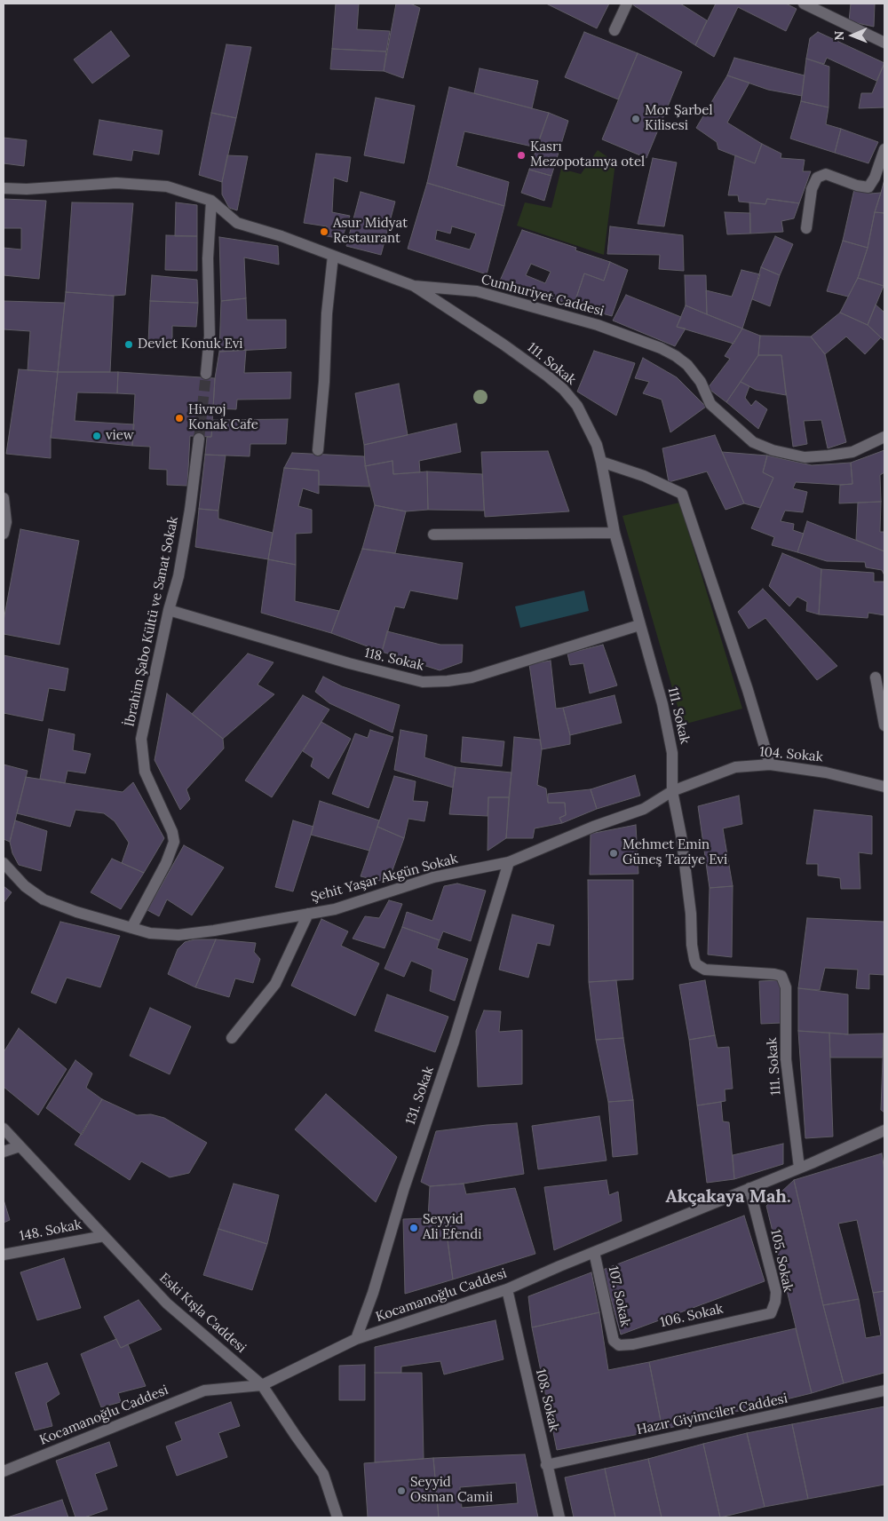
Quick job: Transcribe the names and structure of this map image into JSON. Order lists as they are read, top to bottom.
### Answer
{
  "streets": {
    "street": [
      "Cumhuriyet Caddesi",
      "111. Sokak",
      "İbrahim Şabo Kültü ve Sanat Sokak",
      "118. Sokak",
      "104. Sokak",
      "Şehit Yaşar Akgün Sokak",
      "131. Sokak",
      "148. Sokak",
      "105. Sokak",
      "Kocamanoğlu Caddesi",
      "107. Sokak",
      "Eski Kışla Caddesi",
      "106. Sokak",
      "108. Sokak",
      "Hazır Giyimciler Caddesi"
    ]
  },
  "crossings": [
    ["Cumhuriyet Caddesi", "111. Sokak"],
    ["111. Sokak", "118. Sokak"],
    ["111. Sokak", "104. Sokak"],
    ["111. Sokak", "Şehit Yaşar Akgün Sokak"],
    ["111. Sokak", "Kocamanoğlu Caddesi"],
    ["İbrahim Şabo Kültü ve Sanat Sokak", "118. Sokak"],
    ["İbrahim Şabo Kültü ve Sanat Sokak", "Şehit Yaşar Akgün Sokak"],
    ["104. Sokak", "Şehit Yaşar Akgün Sokak"],
    ["Şehit Yaşar Akgün Sokak", "131. Sokak"],
    ["131. Sokak", "Kocamanoğlu Caddesi"],
    ["148. Sokak", "Eski Kışla Caddesi"],
    ["105. Sokak", "Kocamanoğlu Caddesi"],
    ["105. Sokak", "106. Sokak"],
    ["Kocamanoğlu Caddesi", "107. Sokak"],
    ["Kocamanoğlu Caddesi", "Eski Kışla Caddesi"],
    ["Kocamanoğlu Caddesi", "108. Sokak"],
    ["107. Sokak", "106. Sokak"],
    ["108. Sokak", "Hazır Giyimciler Caddesi"]
  ],
  "districts": ["Akçakaya Mah."],
  "places": [
    "Mor Şarbel Kilisesi",
    "Kasrı Mezopotamya otel",
    "Asur Midyat Restaurant",
    "Devlet Konuk Evi",
    "Hivroj Konak Cafe",
    "view",
    "Mehmet Emin Güneş Taziye Evi",
    "Seyyid Ali Efendi",
    "Seyyid Osman Camii"
  ],
  "north": "left"
}
